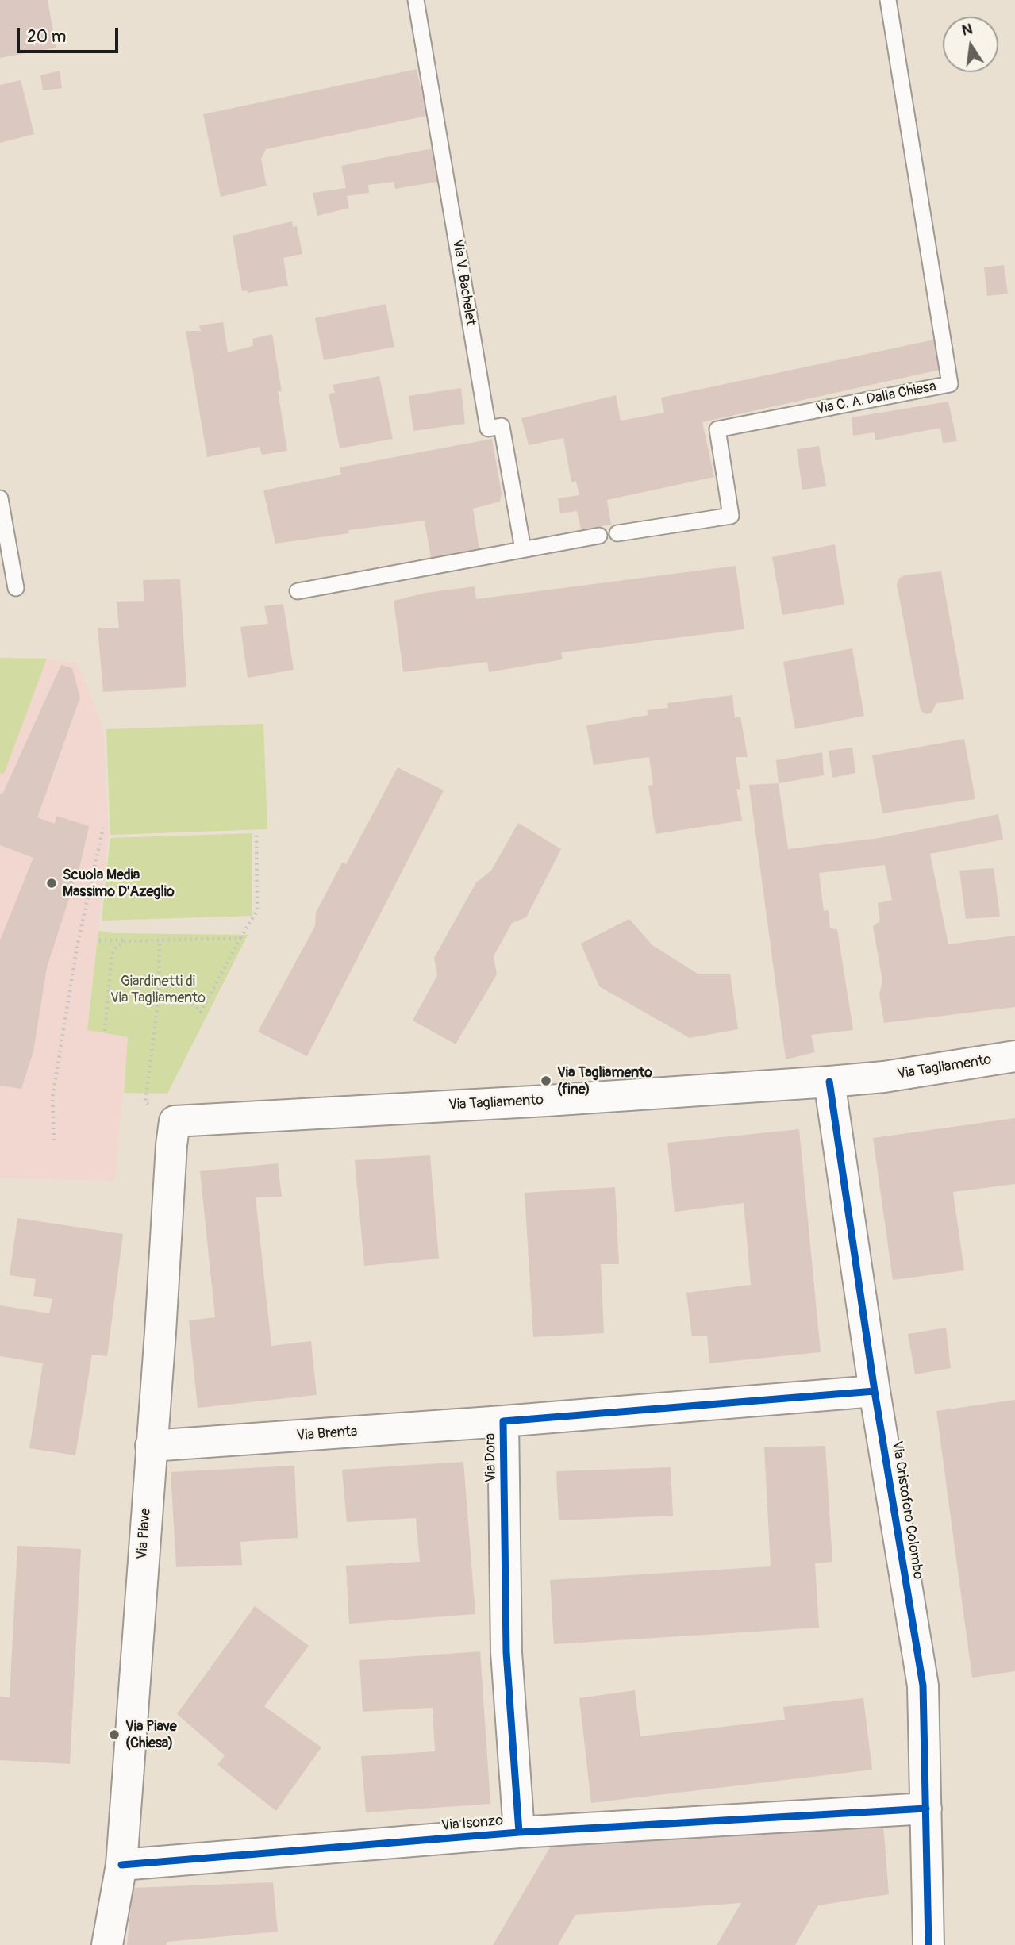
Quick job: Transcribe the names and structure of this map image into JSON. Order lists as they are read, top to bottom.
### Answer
{
  "streets": {
    "street": [
      "Via Tagliamento",
      "Via Brenta",
      "Via Dora",
      "Via Cristoforo Colombo",
      "Via Piave",
      "Via Isonzo"
    ],
    "lane": ["Via V. Bachelet", "Via C. A. Dalla Chiesa"]
  },
  "crossings": [
    ["Via Tagliamento", "Via Cristoforo Colombo"],
    ["Via Tagliamento", "Via Piave"],
    ["Via Brenta", "Via Dora"],
    ["Via Brenta", "Via Piave"],
    ["Via Dora", "Via Cristoforo Colombo"],
    ["Via Dora", "Via Isonzo"],
    ["Via Cristoforo Colombo", "Via Isonzo"],
    ["Via Piave", "Via Isonzo"]
  ],
  "parks": ["Giardinetti di Via Tagliamento"],
  "places": ["Scuola Media Massimo D'Azeglio", "Via Tagliamento (fine)", "Via Piave (Chiesa)"],
  "scale_bar": "20 m",
  "north": "top"
}
